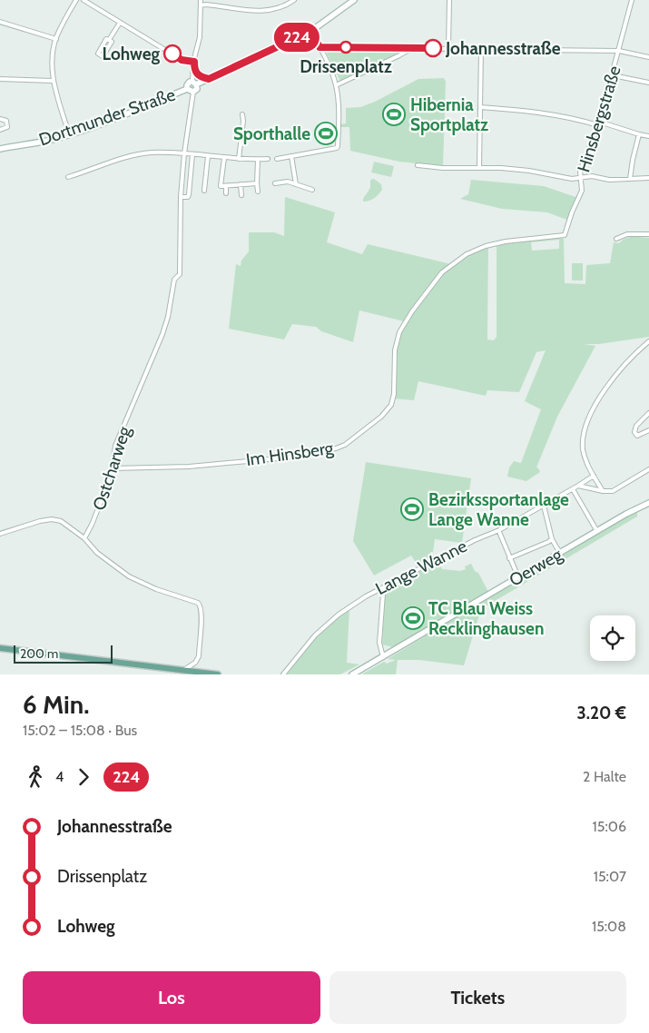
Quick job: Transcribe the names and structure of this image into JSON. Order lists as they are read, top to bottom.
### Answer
{
  "streets": {
    "main road": ["Dortmunder Straße", "Oerweg"],
    "street": [
      "Hinsbergstraße",
      "Im Hinsberg",
      "Ostcharweg",
      "Lange Wanne"
    ]
  },
  "crossings": [
    ["Dortmunder Straße", "Ostcharweg"],
    ["Hinsbergstraße", "Im Hinsberg"],
    ["Im Hinsberg", "Ostcharweg"]
  ],
  "places": {
    "other": ["Drissenplatz", "Johannesstraße", "Lohweg"],
    "sports": [
      "Hibernia Sportplatz",
      "Sporthalle",
      "Bezirkssportanlage Lange Wanne",
      "TC Blau Weiss Recklinghausen"
    ]
  },
  "lines": ["bus line 224"],
  "scale_bar": "200 m",
  "page": {
    "on_map": "224",
    "scale": "200 m",
    "heading": ["6 Min.", "15:02 – 15:08 · Bus", "3.20 €"],
    "legs": ["4", "224", "2 Halte"],
    "list": [
      {
        "name": "Johannesstraße",
        "value": "15:06"
      },
      {
        "name": "Drissenplatz",
        "value": "15:07"
      },
      {
        "name": "Lohweg",
        "value": "15:08"
      }
    ],
    "buttons": ["Los", "Tickets"]
  }
}
